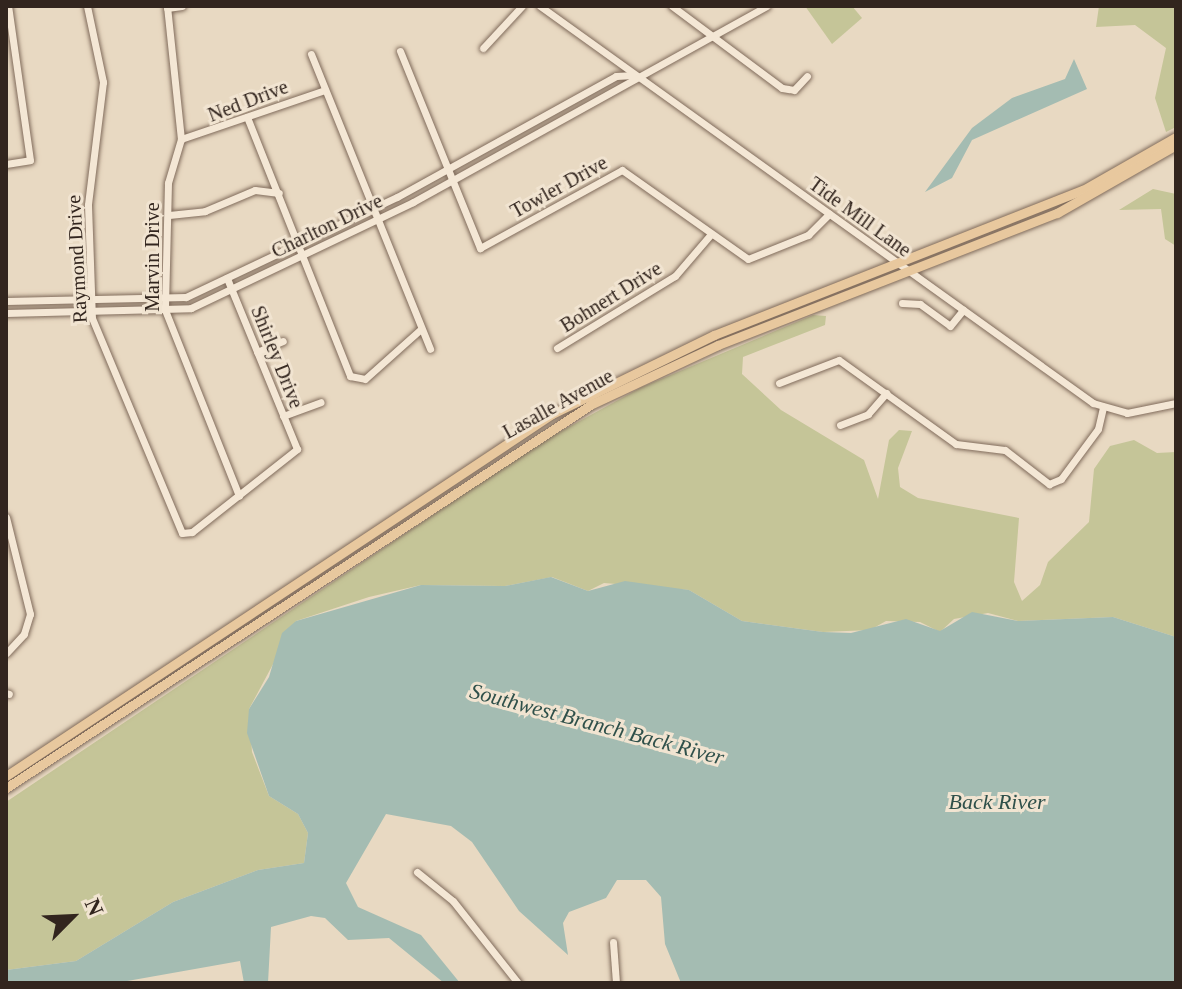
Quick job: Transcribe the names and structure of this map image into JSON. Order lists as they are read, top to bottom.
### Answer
{
  "streets": {
    "main road": ["Lasalle Avenue"],
    "street": [
      "Ned Drive",
      "Towler Drive",
      "Tide Mill Lane",
      "Charlton Drive",
      "Marvin Drive",
      "Raymond Drive",
      "Bohnert Drive",
      "Shirley Drive"
    ]
  },
  "crossings": [
    ["Ned Drive", "Marvin Drive"],
    ["Towler Drive", "Tide Mill Lane"],
    ["Towler Drive", "Charlton Drive"],
    ["Towler Drive", "Bohnert Drive"],
    ["Tide Mill Lane", "Charlton Drive"],
    ["Tide Mill Lane", "Lasalle Avenue"],
    ["Charlton Drive", "Marvin Drive"],
    ["Charlton Drive", "Raymond Drive"],
    ["Charlton Drive", "Shirley Drive"],
    ["Marvin Drive", "Raymond Drive"],
    ["Marvin Drive", "Shirley Drive"],
    ["Raymond Drive", "Shirley Drive"]
  ],
  "water": ["Southwest Branch Back River", "Back River"],
  "north": "top right"
}
